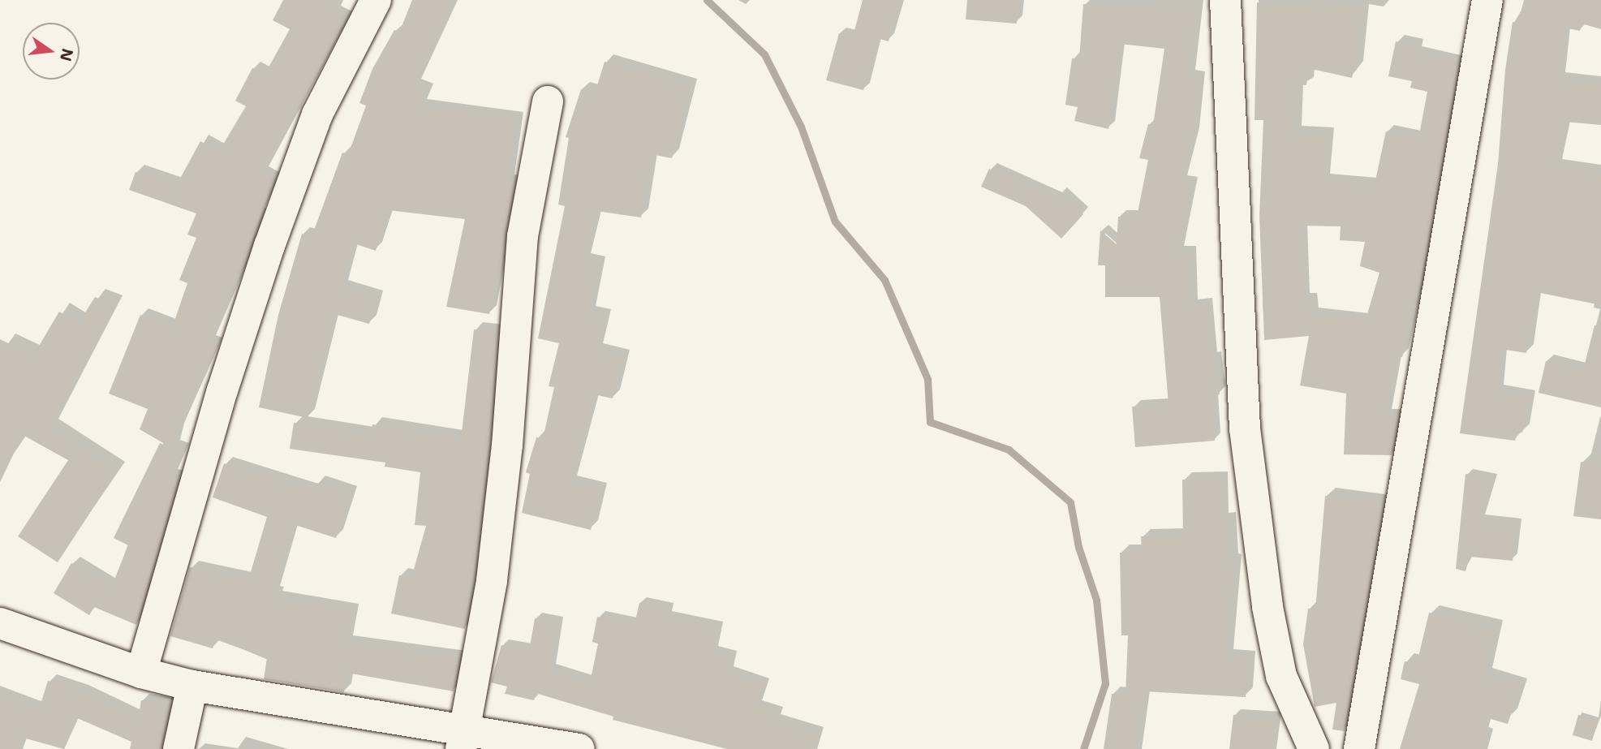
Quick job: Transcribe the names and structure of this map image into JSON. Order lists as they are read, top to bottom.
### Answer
{
  "north": "right"
}
